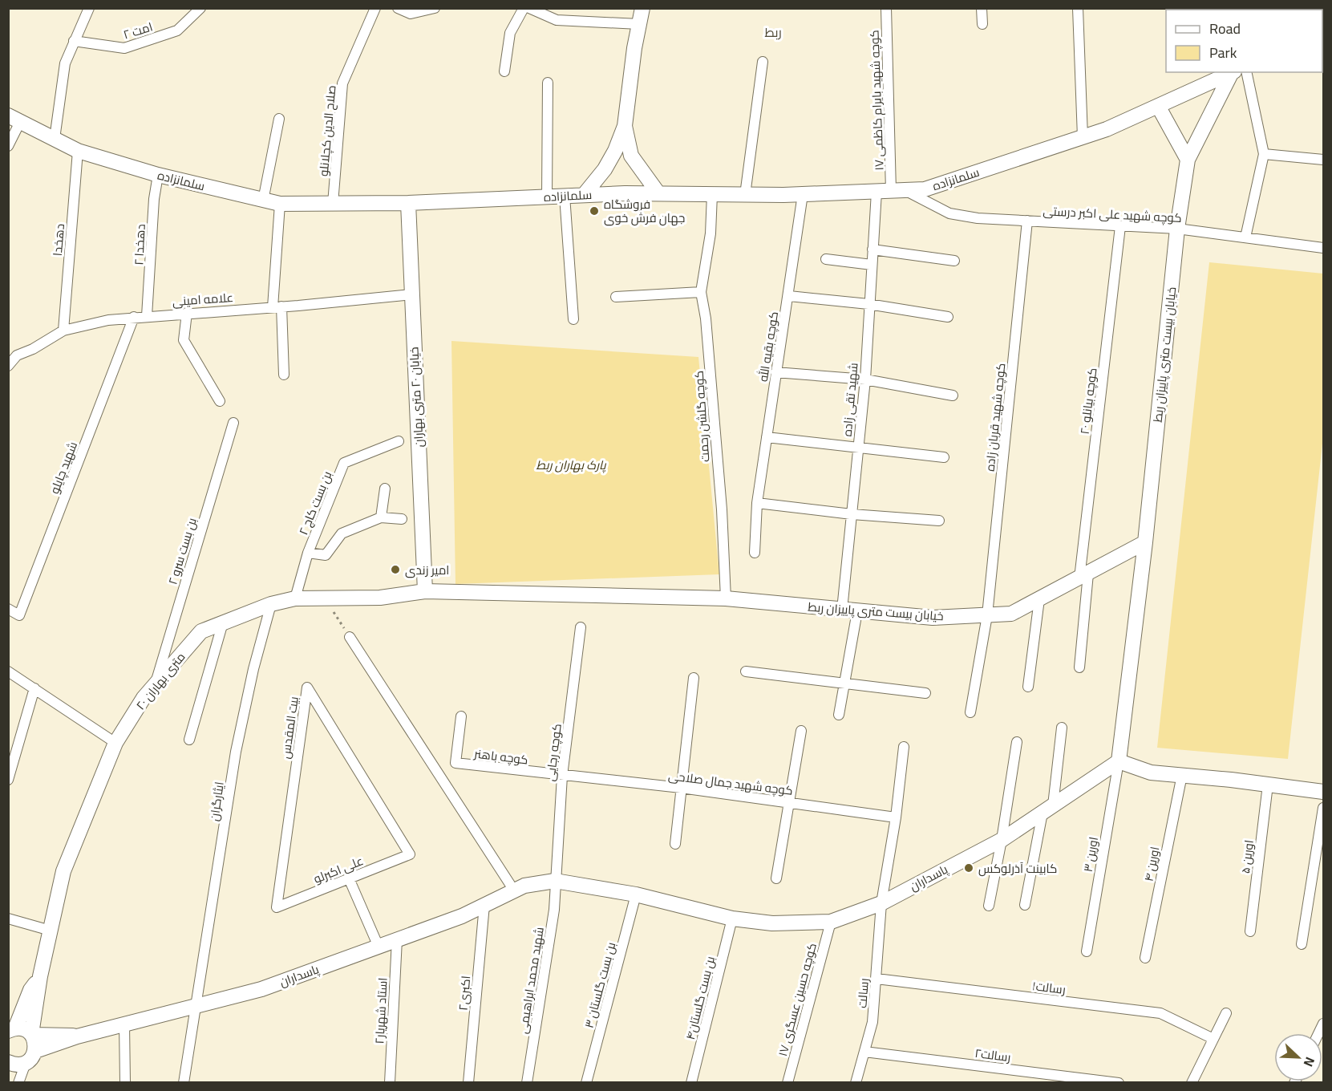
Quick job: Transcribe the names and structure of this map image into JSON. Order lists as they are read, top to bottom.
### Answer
{
  "streets": {
    "street": [
      "امت ۲",
      "کوچه شهید بایرام کاظمی ۱۷",
      "صلاح الدین کچلانلو",
      "سلمانزاده",
      "کوچه شهید علی اکبر درستی",
      "دهخدا",
      "دهخدا ۲",
      "علامه امینی",
      "کوچه بقیه الله",
      "خیابان بیست متری پاییزان ربط",
      "خیابان ۲۰ متری بهاران",
      "شهید تقی زاده",
      "کوچه بیانلو ۲۰",
      "کوچه گلشن رحمت",
      "کوچه شهید قربان زاده",
      "شهید چایلو",
      "بن بست کاج ۲",
      "بن بست سرو ۲",
      "۲۰ متری بهاران",
      "بیت المقدس",
      "کوچه رجایی",
      "کوچه باهنر",
      "کوچه شهید جمال صلاحی",
      "ایثارگران",
      "اورین ۳",
      "اورین ۵",
      "اورین ۴",
      "علی اکبرلو",
      "پاسداران",
      "شهید محمد ابراهیمی",
      "بن بست گلستان ۳",
      "رسالت۱",
      "اکبری۲",
      "رسالت",
      "بن بست گلستان۴",
      "کوچه حسین عسگری ۱۷",
      "استاد شهریار۲",
      "رسالت۲"
    ]
  },
  "crossings": [
    ["کوچه شهید بایرام کاظمی ۱۷", "سلمانزاده"],
    ["کوچه شهید بایرام کاظمی ۱۷", "کوچه شهید علی اکبر درستی"],
    ["کوچه شهید بایرام کاظمی ۱۷", "شهید تقی زاده"],
    ["صلاح الدین کچلانلو", "سلمانزاده"],
    ["سلمانزاده", "کوچه شهید علی اکبر درستی"],
    ["سلمانزاده", "دهخدا"],
    ["سلمانزاده", "دهخدا ۲"],
    ["سلمانزاده", "کوچه بقیه الله"],
    ["سلمانزاده", "خیابان بیست متری پاییزان ربط"],
    ["سلمانزاده", "خیابان ۲۰ متری بهاران"],
    ["سلمانزاده", "شهید تقی زاده"],
    ["سلمانزاده", "کوچه گلشن رحمت"],
    ["کوچه شهید علی اکبر درستی", "خیابان بیست متری پاییزان ربط"],
    ["کوچه شهید علی اکبر درستی", "شهید تقی زاده"],
    ["کوچه شهید علی اکبر درستی", "کوچه بیانلو ۲۰"],
    ["کوچه شهید علی اکبر درستی", "کوچه شهید قربان زاده"],
    ["دهخدا", "علامه امینی"],
    ["دهخدا ۲", "علامه امینی"],
    ["علامه امینی", "خیابان ۲۰ متری بهاران"],
    ["علامه امینی", "شهید چایلو"],
    ["خیابان بیست متری پاییزان ربط", "خیابان ۲۰ متری بهاران"],
    ["خیابان بیست متری پاییزان ربط", "شهید تقی زاده"],
    ["خیابان بیست متری پاییزان ربط", "کوچه بیانلو ۲۰"],
    ["خیابان بیست متری پاییزان ربط", "کوچه گلشن رحمت"],
    ["خیابان بیست متری پاییزان ربط", "کوچه شهید قربان زاده"],
    ["خیابان بیست متری پاییزان ربط", "۲۰ متری بهاران"],
    ["خیابان ۲۰ متری بهاران", "۲۰ متری بهاران"],
    ["بن بست کاج ۲", "۲۰ متری بهاران"],
    ["بن بست سرو ۲", "۲۰ متری بهاران"],
    ["۲۰ متری بهاران", "ایثارگران"],
    ["۲۰ متری بهاران", "پاسداران"],
    ["بیت المقدس", "علی اکبرلو"],
    ["کوچه رجایی", "کوچه باهنر"],
    ["کوچه رجایی", "کوچه شهید جمال صلاحی"],
    ["کوچه رجایی", "پاسداران"],
    ["کوچه رجایی", "شهید محمد ابراهیمی"],
    ["کوچه باهنر", "کوچه شهید جمال صلاحی"],
    ["کوچه شهید جمال صلاحی", "رسالت"],
    ["ایثارگران", "پاسداران"],
    ["اورین ۳", "پاسداران"],
    ["پاسداران", "شهید محمد ابراهیمی"],
    ["پاسداران", "بن بست گلستان ۳"],
    ["پاسداران", "اکبری۲"],
    ["پاسداران", "رسالت"],
    ["پاسداران", "بن بست گلستان۴"],
    ["پاسداران", "کوچه حسین عسگری ۱۷"],
    ["پاسداران", "استاد شهریار۲"],
    ["رسالت۱", "رسالت"],
    ["رسالت", "رسالت۲"]
  ],
  "districts": ["ربط"],
  "parks": ["پارک بهاران ربط"],
  "places": ["فروشگاه جهان فرش خوی", "امیر زندی", "کابینت آذرلوکس"],
  "legend": ["Road", "Park"],
  "north": "bottom right"
}
